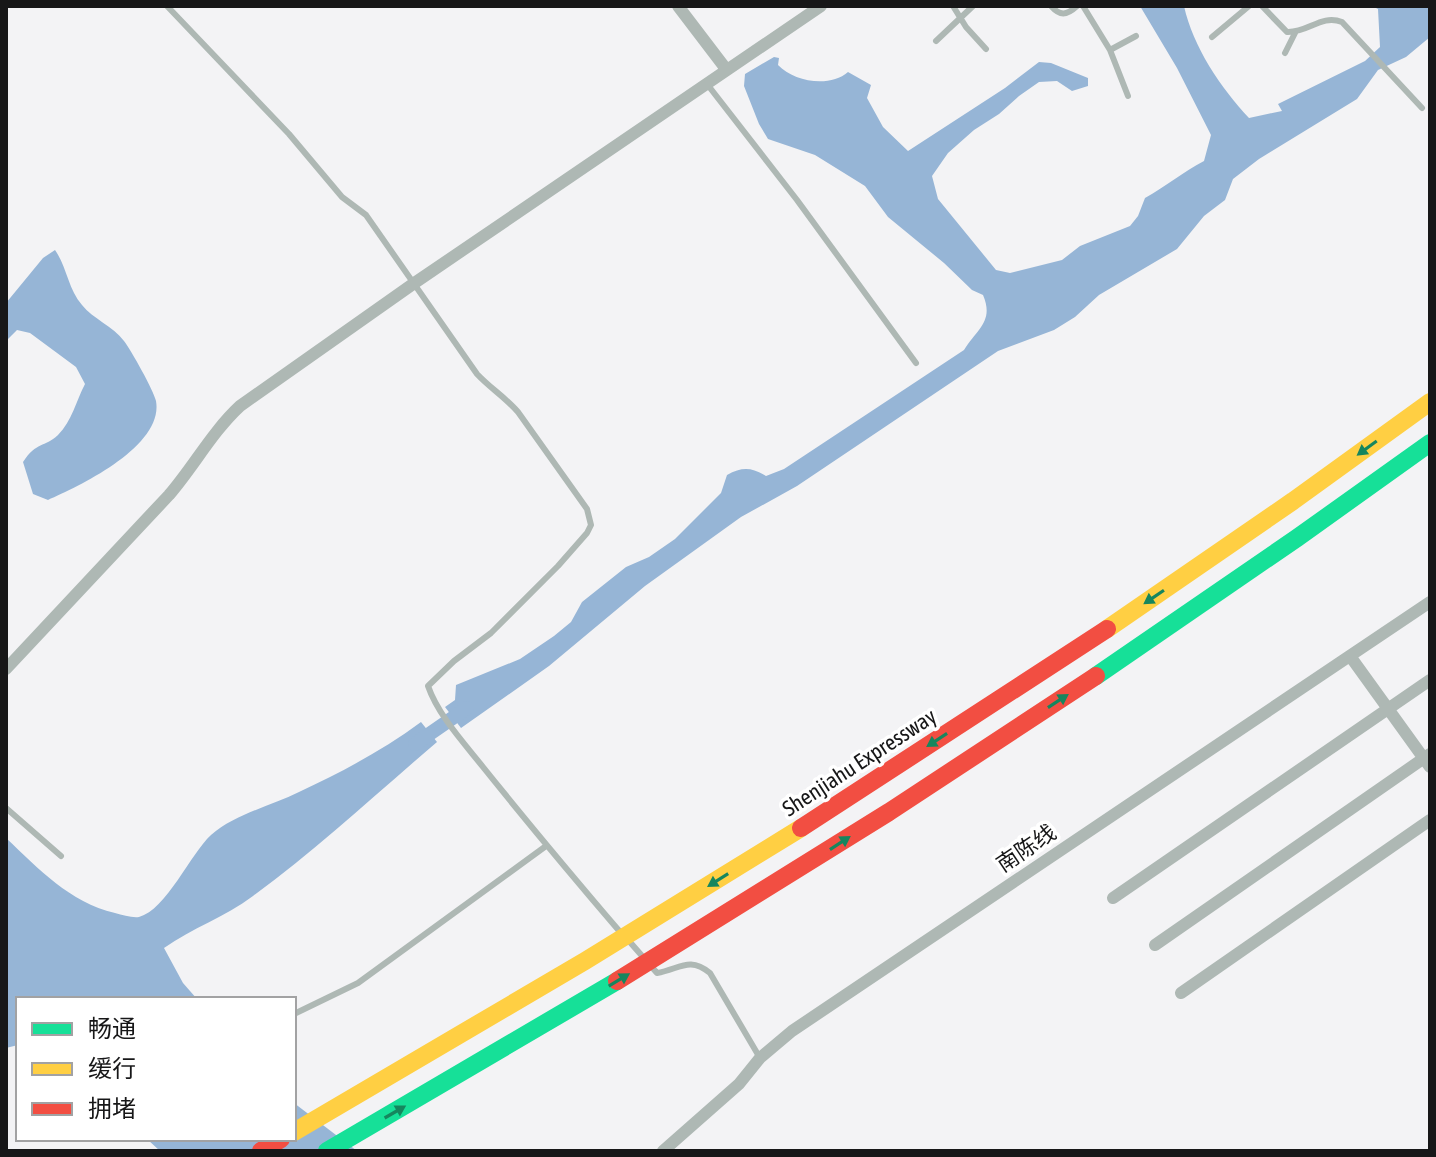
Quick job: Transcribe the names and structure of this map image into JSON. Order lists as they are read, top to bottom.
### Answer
{
  "streets": {
    "highway": ["Shenjiahu Expressway"],
    "street": ["南陈线"]
  },
  "legend": ["畅通", "缓行", "拥堵"]
}
